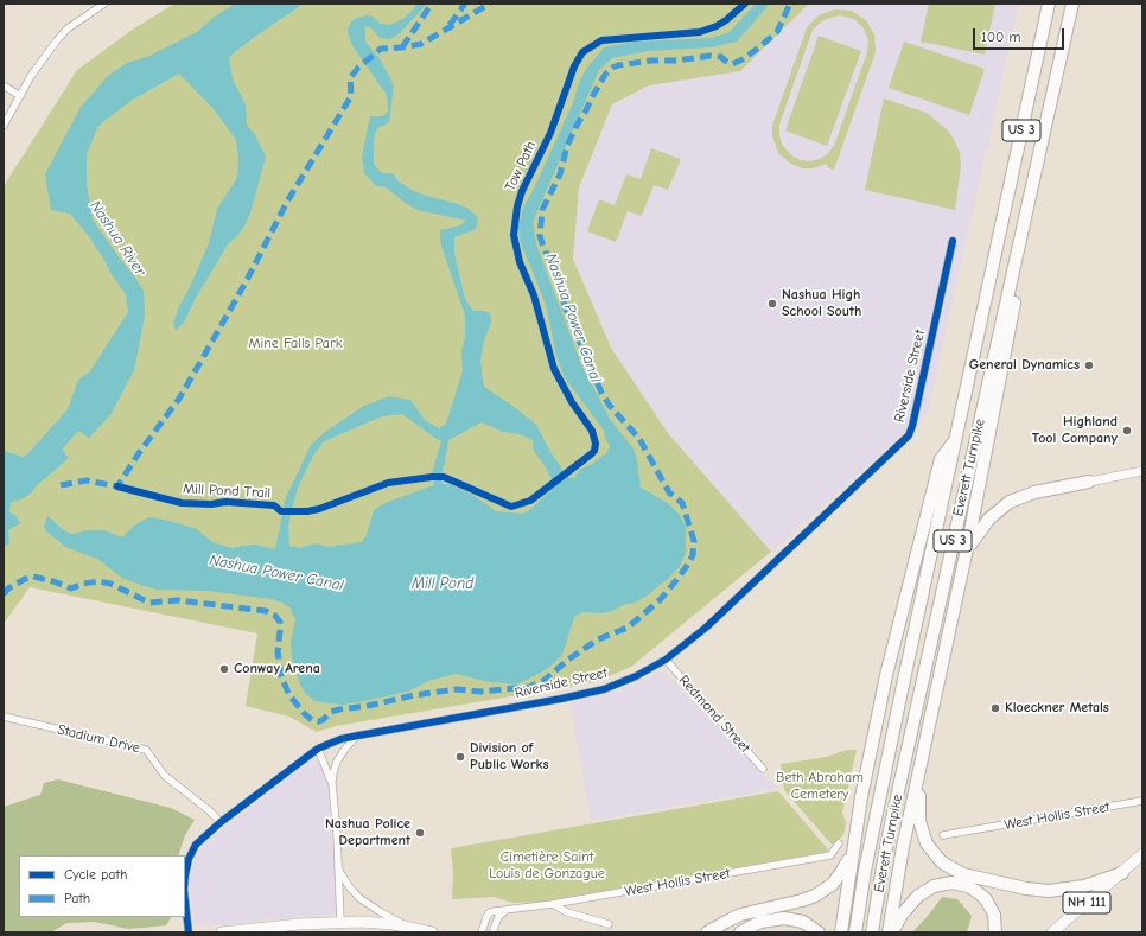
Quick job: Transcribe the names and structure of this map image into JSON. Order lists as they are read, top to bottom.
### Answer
{
  "streets": {
    "highway": ["US 3", "Everett Turnpike"],
    "main road": ["NH 111"],
    "street": [
      "Riverside Street",
      "Redmond Street",
      "Stadium Drive",
      "West Hollis Street"
    ],
    "cycle path": ["Tow Path"]
  },
  "crossings": [
    ["Riverside Street", "Redmond Street"],
    ["Riverside Street", "Stadium Drive"]
  ],
  "water": ["Nashua River", "Nashua Power Canal", "Mill Pond"],
  "parks": ["Mine Falls Park", "Beth Abraham Cemetery", "Cimetière Saint Louis de Gonzague"],
  "places": [
    "Nashua High School South",
    "General Dynamics",
    "Highland Tool Company",
    "Conway Arena",
    "Kloeckner Metals",
    "Division of Public Works",
    "Nashua Police Department"
  ],
  "legend": ["Cycle path", "Path"],
  "scale_bar": "100 m"
}
